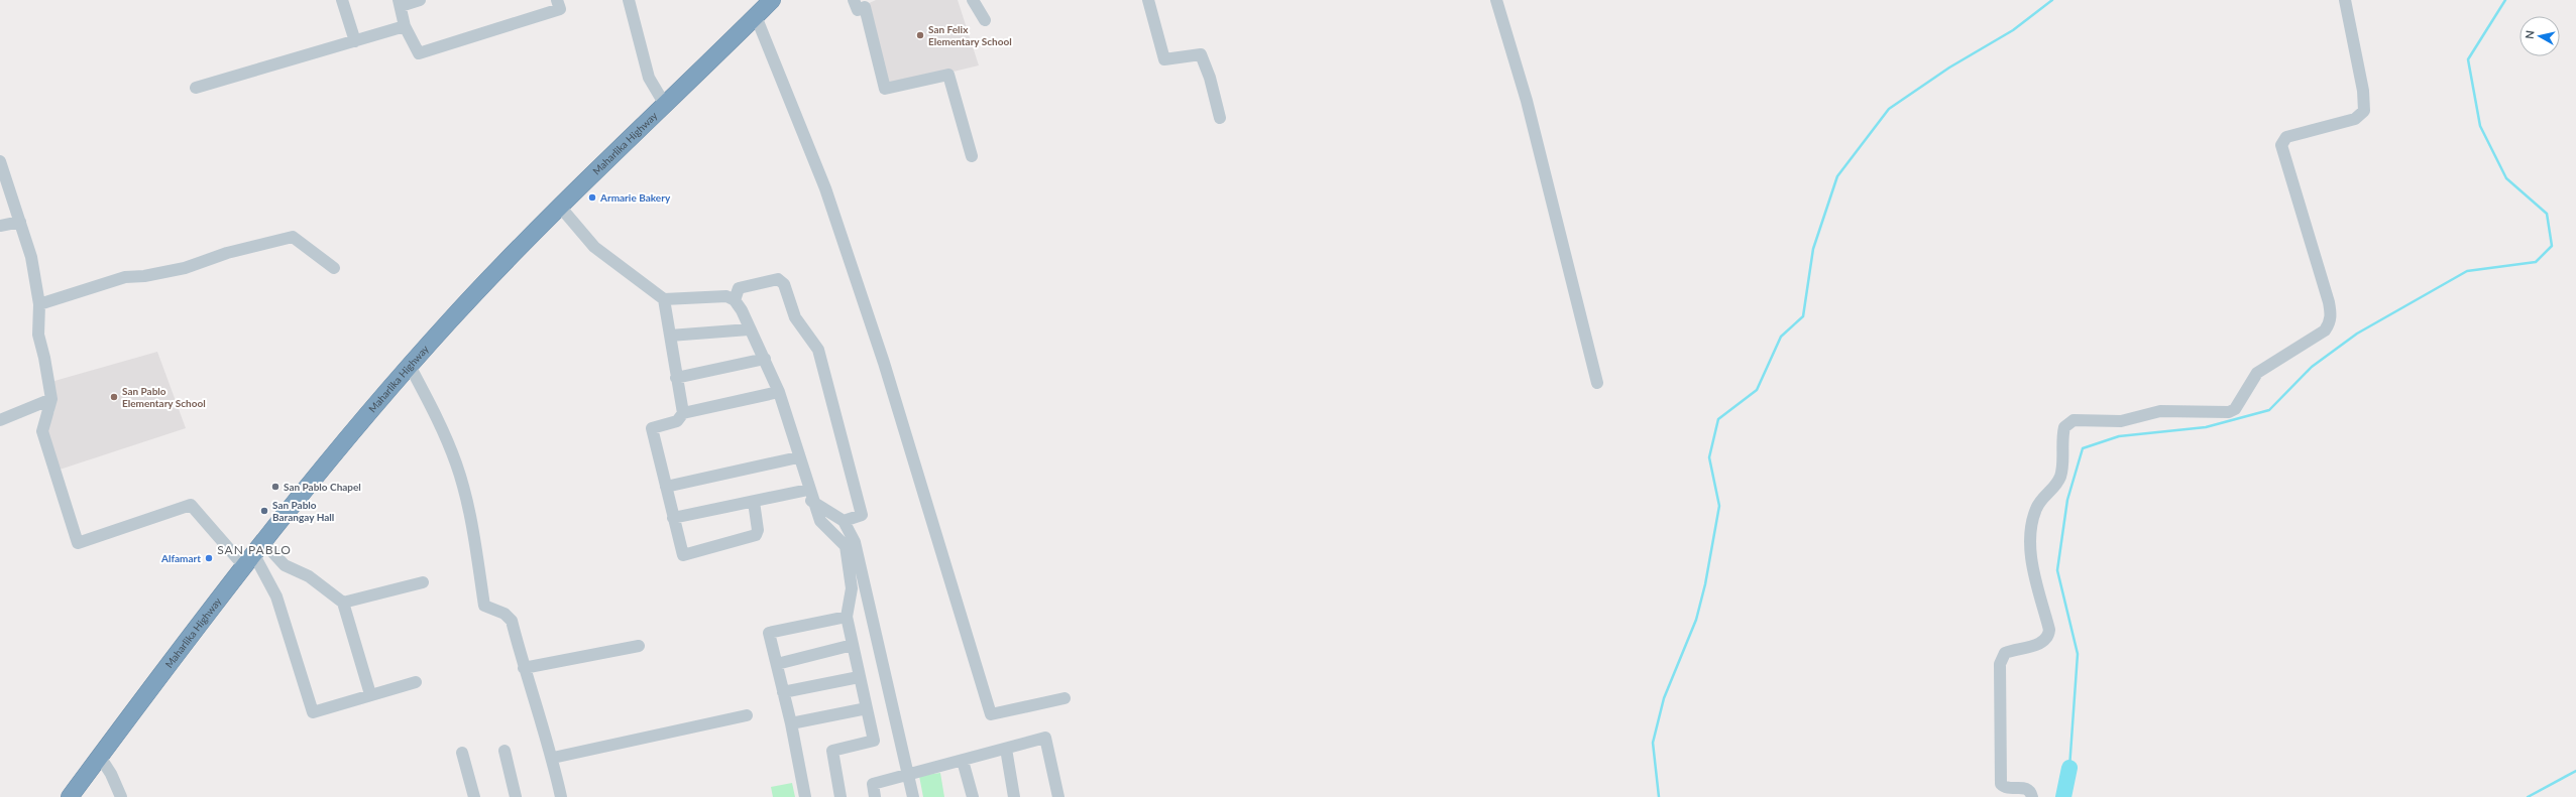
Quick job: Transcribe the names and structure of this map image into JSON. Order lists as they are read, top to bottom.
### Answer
{
  "streets": {
    "highway": ["Maharlika Highway"]
  },
  "districts": ["SAN PABLO"],
  "places": [
    "San Felix Elementary School",
    "Armarie Bakery",
    "San Pablo Elementary School",
    "San Pablo Chapel",
    "San Pablo Barangay Hall",
    "Alfamart"
  ],
  "north": "left"
}
